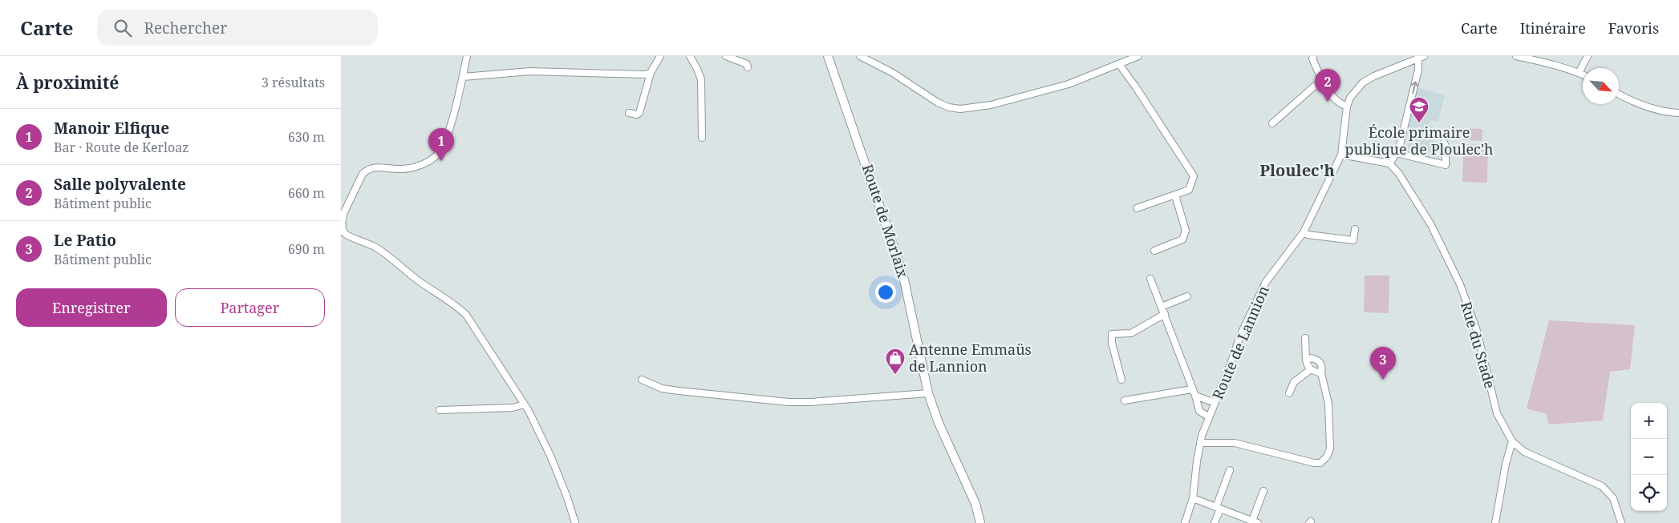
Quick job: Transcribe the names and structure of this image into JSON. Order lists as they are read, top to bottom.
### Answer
{
  "streets": {
    "main road": ["Route de Morlaix"],
    "street": ["Route de Lannion", "Rue du Stade"]
  },
  "districts": ["Ploulec'h"],
  "places": {
    "school or university": ["École primaire publique de Ploulec'h"],
    "shop": ["Antenne Emmaüs de Lannion"]
  },
  "north": "bottom right",
  "page": {
    "header": "Carte",
    "search": "Rechercher",
    "nav": ["Carte", "Itinéraire", "Favoris"],
    "heading": ["À proximité", "3 résultats"],
    "pins": ["2", "1", "3"],
    "list": [
      {
        "mark": "1",
        "name": "Manoir Elfique",
        "note": "Bar · Route de Kerloaz",
        "value": "630 m"
      },
      {
        "mark": "2",
        "name": "Salle polyvalente",
        "note": "Bâtiment public",
        "value": "660 m"
      },
      {
        "mark": "3",
        "name": "Le Patio",
        "note": "Bâtiment public",
        "value": "690 m"
      }
    ],
    "buttons": ["Enregistrer", "Partager"],
    "map_buttons": ["+", "−"]
  }
}
